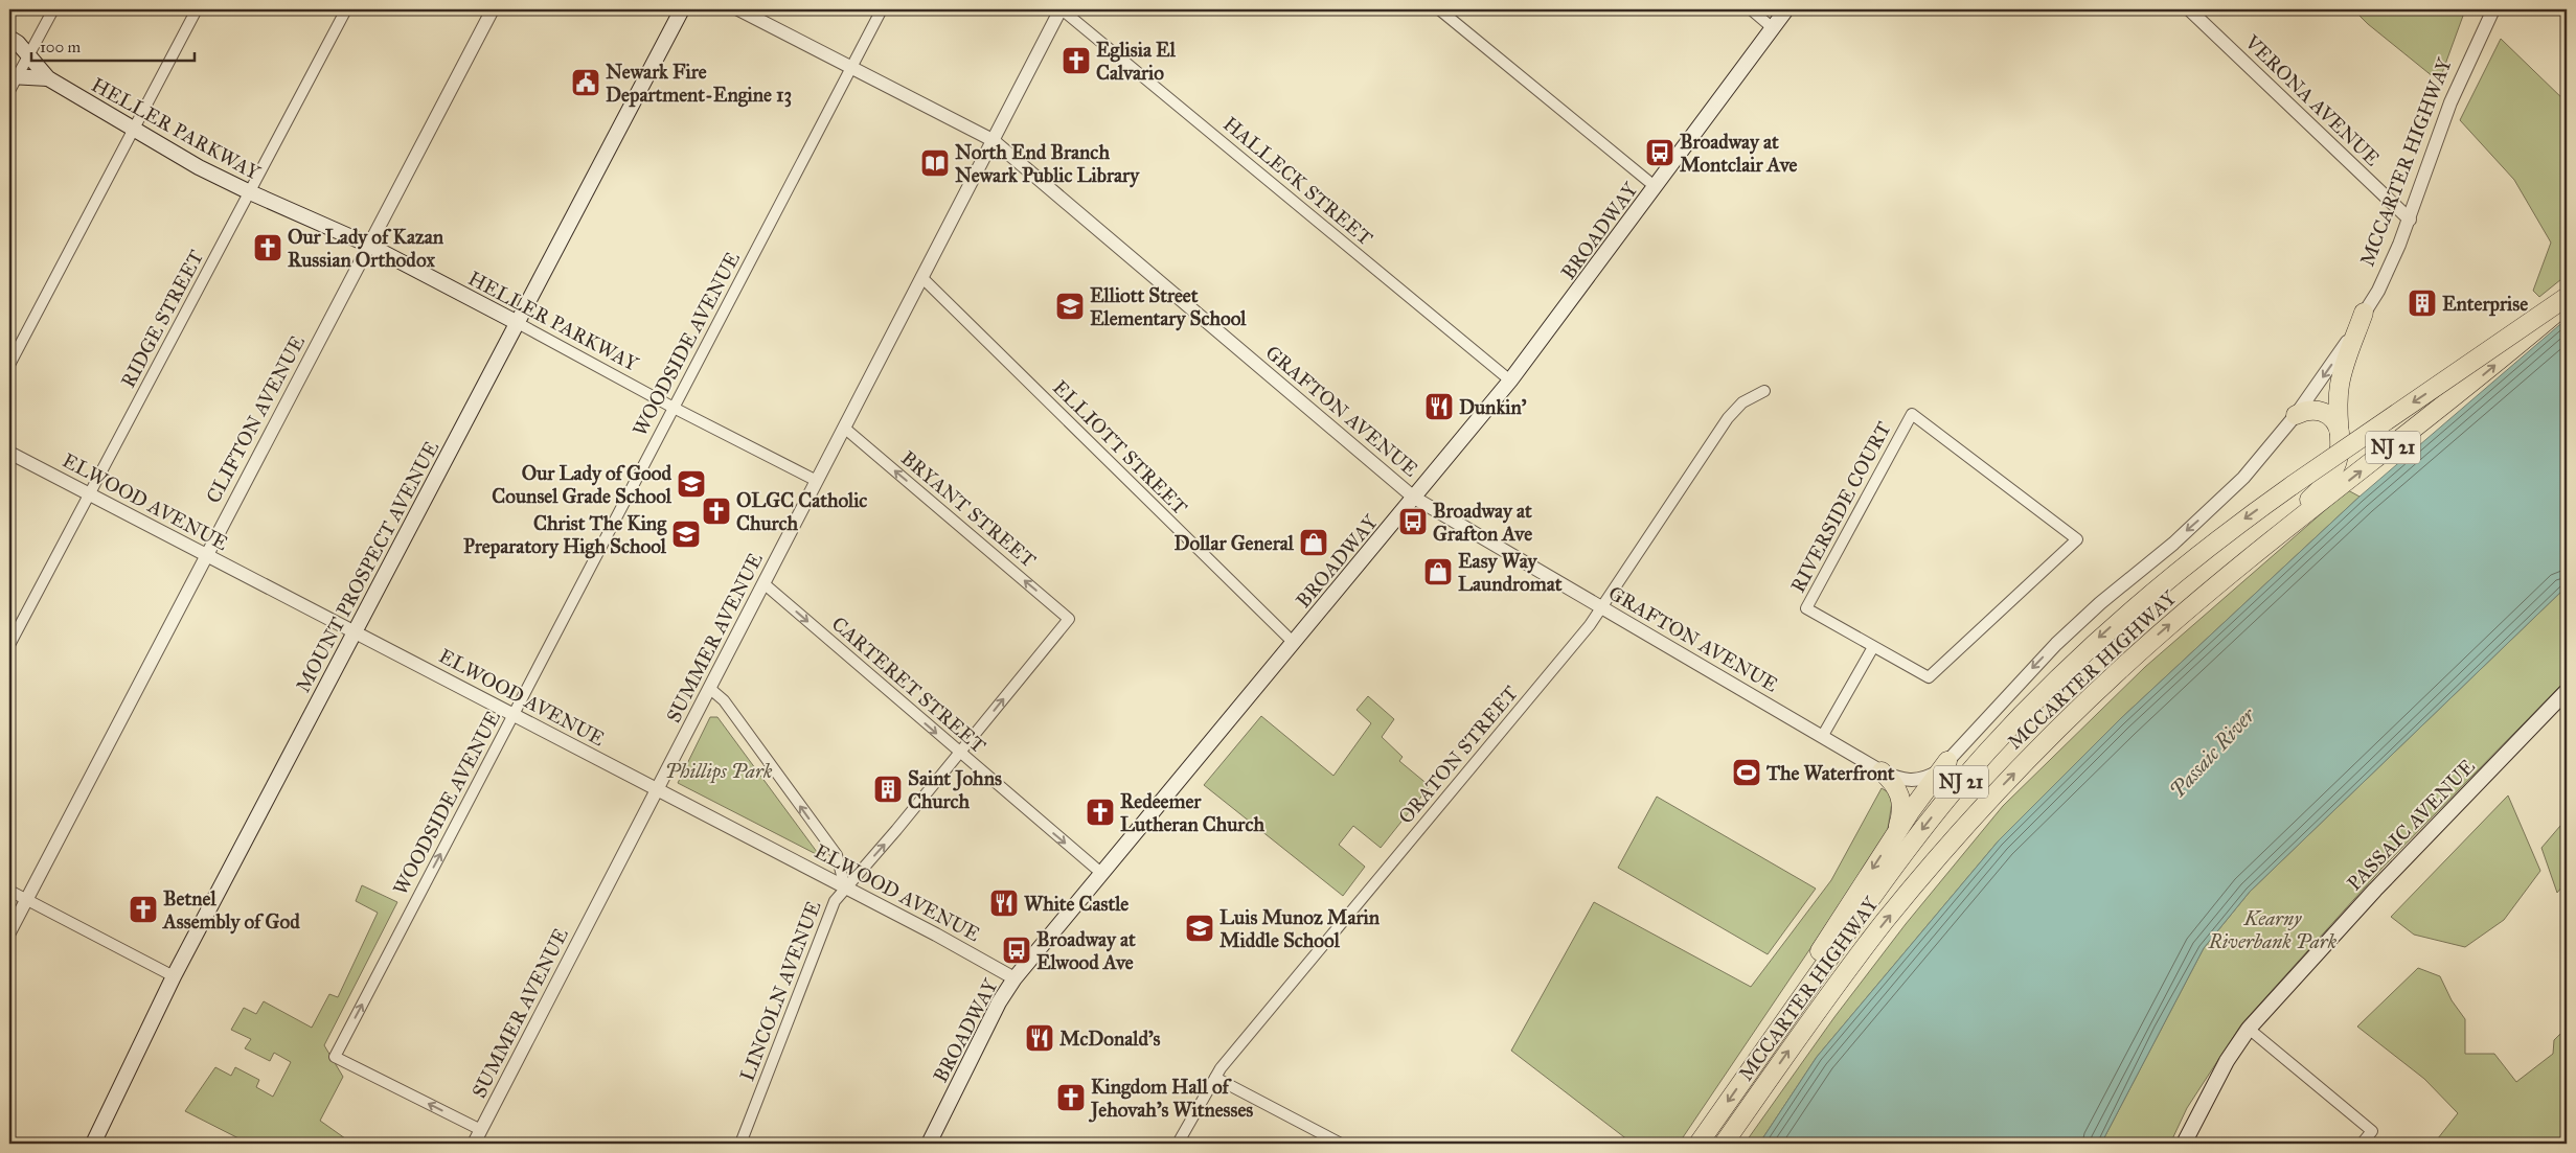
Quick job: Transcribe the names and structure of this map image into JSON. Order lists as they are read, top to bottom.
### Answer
{
  "streets": {
    "highway": ["MCCARTER HIGHWAY", "NJ 21"],
    "main road": [
      "HELLER PARKWAY",
      "BROADWAY",
      "MOUNT PROSPECT AVENUE",
      "PASSAIC AVENUE"
    ],
    "street": [
      "VERONA AVENUE",
      "HALLECK STREET",
      "RIDGE STREET",
      "WOODSIDE AVENUE",
      "GRAFTON AVENUE",
      "CLIFTON AVENUE",
      "ELLIOTT STREET",
      "ELWOOD AVENUE",
      "RIVERSIDE COURT",
      "BRYANT STREET",
      "SUMMER AVENUE",
      "CARTERET STREET",
      "ORATON STREET",
      "LINCOLN AVENUE"
    ]
  },
  "crossings": [
    ["VERONA AVENUE", "MCCARTER HIGHWAY"],
    ["HELLER PARKWAY", "RIDGE STREET"],
    ["HELLER PARKWAY", "WOODSIDE AVENUE"],
    ["HELLER PARKWAY", "CLIFTON AVENUE"],
    ["HELLER PARKWAY", "MOUNT PROSPECT AVENUE"],
    ["HELLER PARKWAY", "SUMMER AVENUE"],
    ["MCCARTER HIGHWAY", "GRAFTON AVENUE"],
    ["HALLECK STREET", "BROADWAY"],
    ["HALLECK STREET", "SUMMER AVENUE"],
    ["BROADWAY", "GRAFTON AVENUE"],
    ["BROADWAY", "ELLIOTT STREET"],
    ["BROADWAY", "ELWOOD AVENUE"],
    ["BROADWAY", "CARTERET STREET"],
    ["RIDGE STREET", "ELWOOD AVENUE"],
    ["WOODSIDE AVENUE", "GRAFTON AVENUE"],
    ["WOODSIDE AVENUE", "ELWOOD AVENUE"],
    ["WOODSIDE AVENUE", "SUMMER AVENUE"],
    ["GRAFTON AVENUE", "SUMMER AVENUE"],
    ["GRAFTON AVENUE", "ORATON STREET"],
    ["CLIFTON AVENUE", "ELWOOD AVENUE"],
    ["ELLIOTT STREET", "SUMMER AVENUE"],
    ["ELWOOD AVENUE", "MOUNT PROSPECT AVENUE"],
    ["ELWOOD AVENUE", "SUMMER AVENUE"],
    ["ELWOOD AVENUE", "LINCOLN AVENUE"],
    ["BRYANT STREET", "SUMMER AVENUE"],
    ["BRYANT STREET", "LINCOLN AVENUE"],
    ["SUMMER AVENUE", "CARTERET STREET"],
    ["CARTERET STREET", "LINCOLN AVENUE"]
  ],
  "one_way": ["BRYANT STREET", "CARTERET STREET", "LINCOLN AVENUE"],
  "water": ["Passaic River"],
  "parks": ["Phillips Park", "Kearny Riverbank Park"],
  "places": {
    "church": [
      "Eglisia El Calvario",
      "Our Lady of Kazan Russian Orthodox",
      "OLGC Catholic Church",
      "Redeemer Lutheran Church",
      "Betnel Assembly of God",
      "Kingdom Hall of Jehovah's Witnesses"
    ],
    "public building": ["Newark Fire Department-Engine 13"],
    "bus stop": ["Broadway at Montclair Ave", "Broadway at Grafton Ave", "Broadway at Elwood Ave"],
    "library": ["North End Branch Newark Public Library"],
    "building": ["Enterprise", "Saint Johns Church"],
    "school or university": [
      "Elliott Street Elementary School",
      "Our Lady of Good Counsel Grade School",
      "Christ The King Preparatory High School",
      "Luis Munoz Marin Middle School"
    ],
    "restaurant": ["Dunkin'", "White Castle", "McDonald's"],
    "shop": ["Dollar General", "Easy Way Laundromat"],
    "sports": ["The Waterfront"]
  },
  "scale_bar": "100 m"
}
